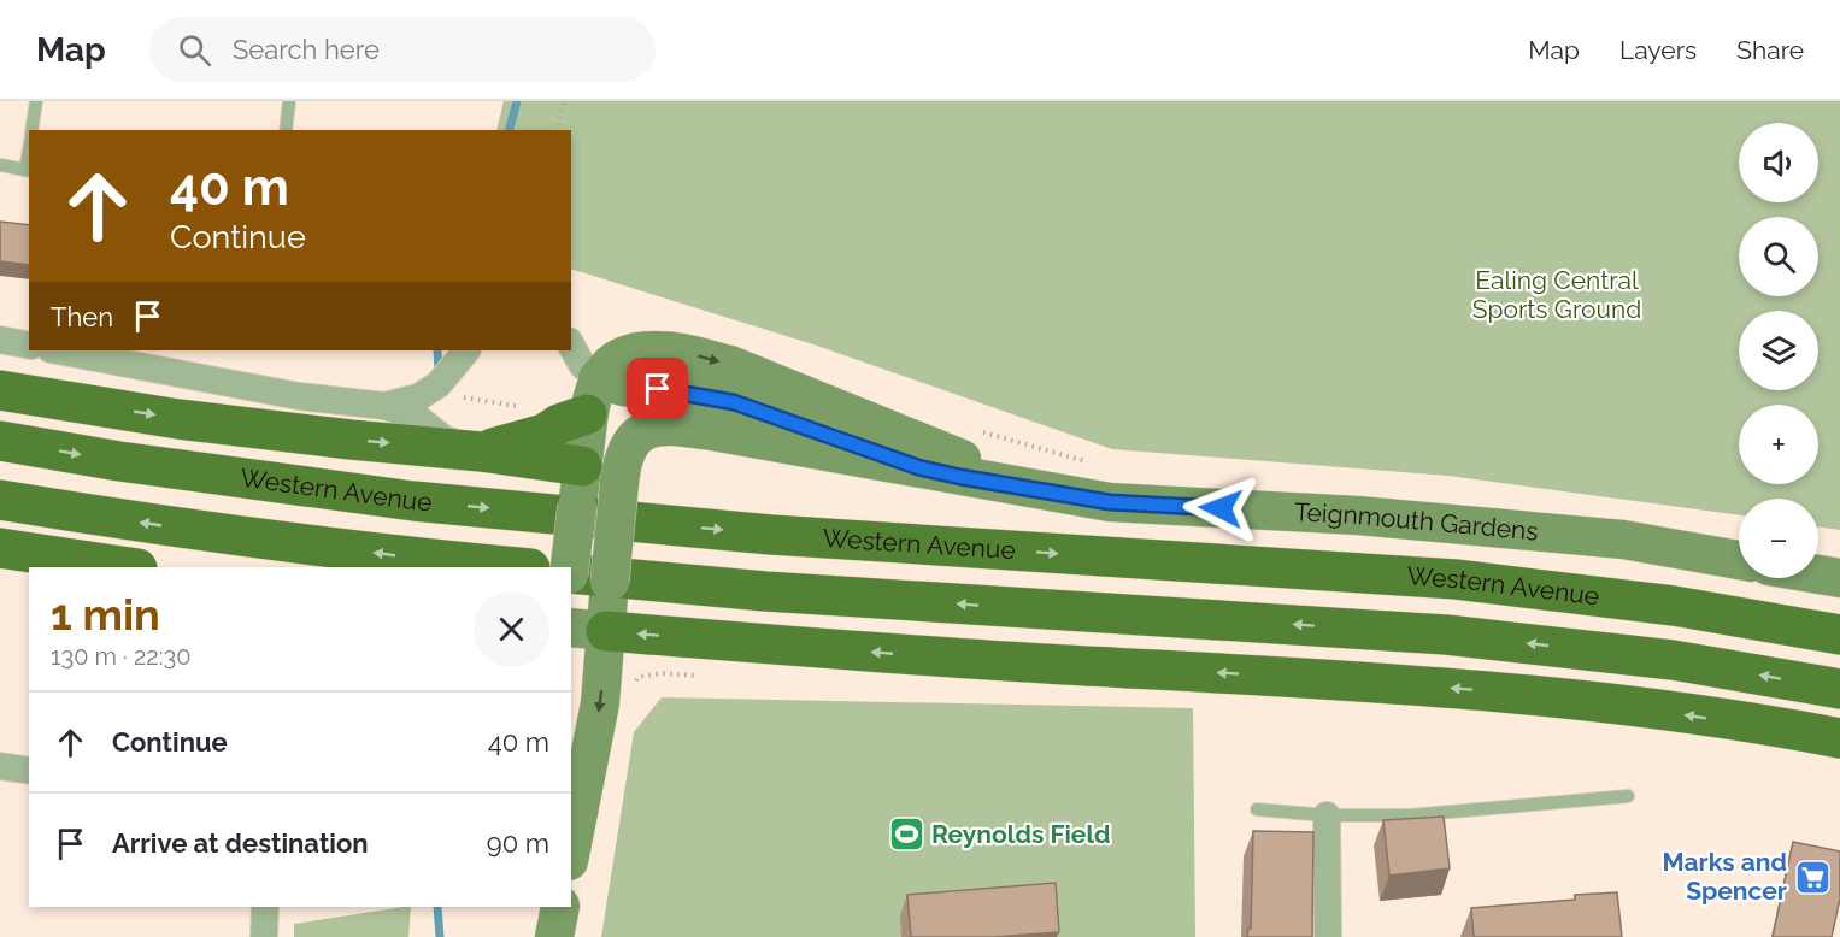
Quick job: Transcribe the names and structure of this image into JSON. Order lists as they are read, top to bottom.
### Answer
{
  "streets": {
    "highway": ["Western Avenue"],
    "main road": ["Teignmouth Gardens"]
  },
  "parks": ["Ealing Central Sports Ground"],
  "places": {
    "sports": ["Reynolds Field"],
    "supermarket": ["Marks and Spencer"]
  },
  "page": {
    "header": "Map",
    "search": "Search here",
    "nav": ["Map", "Layers", "Share"],
    "map_buttons": ["+", "−"],
    "turn": ["40 m", "Continue"],
    "then": "Then",
    "heading": ["1 min", "130 m · 22:30"],
    "list": [
      {
        "name": "Continue",
        "value": "40 m"
      },
      {
        "name": "Arrive at destination",
        "value": "90 m"
      }
    ]
  }
}
